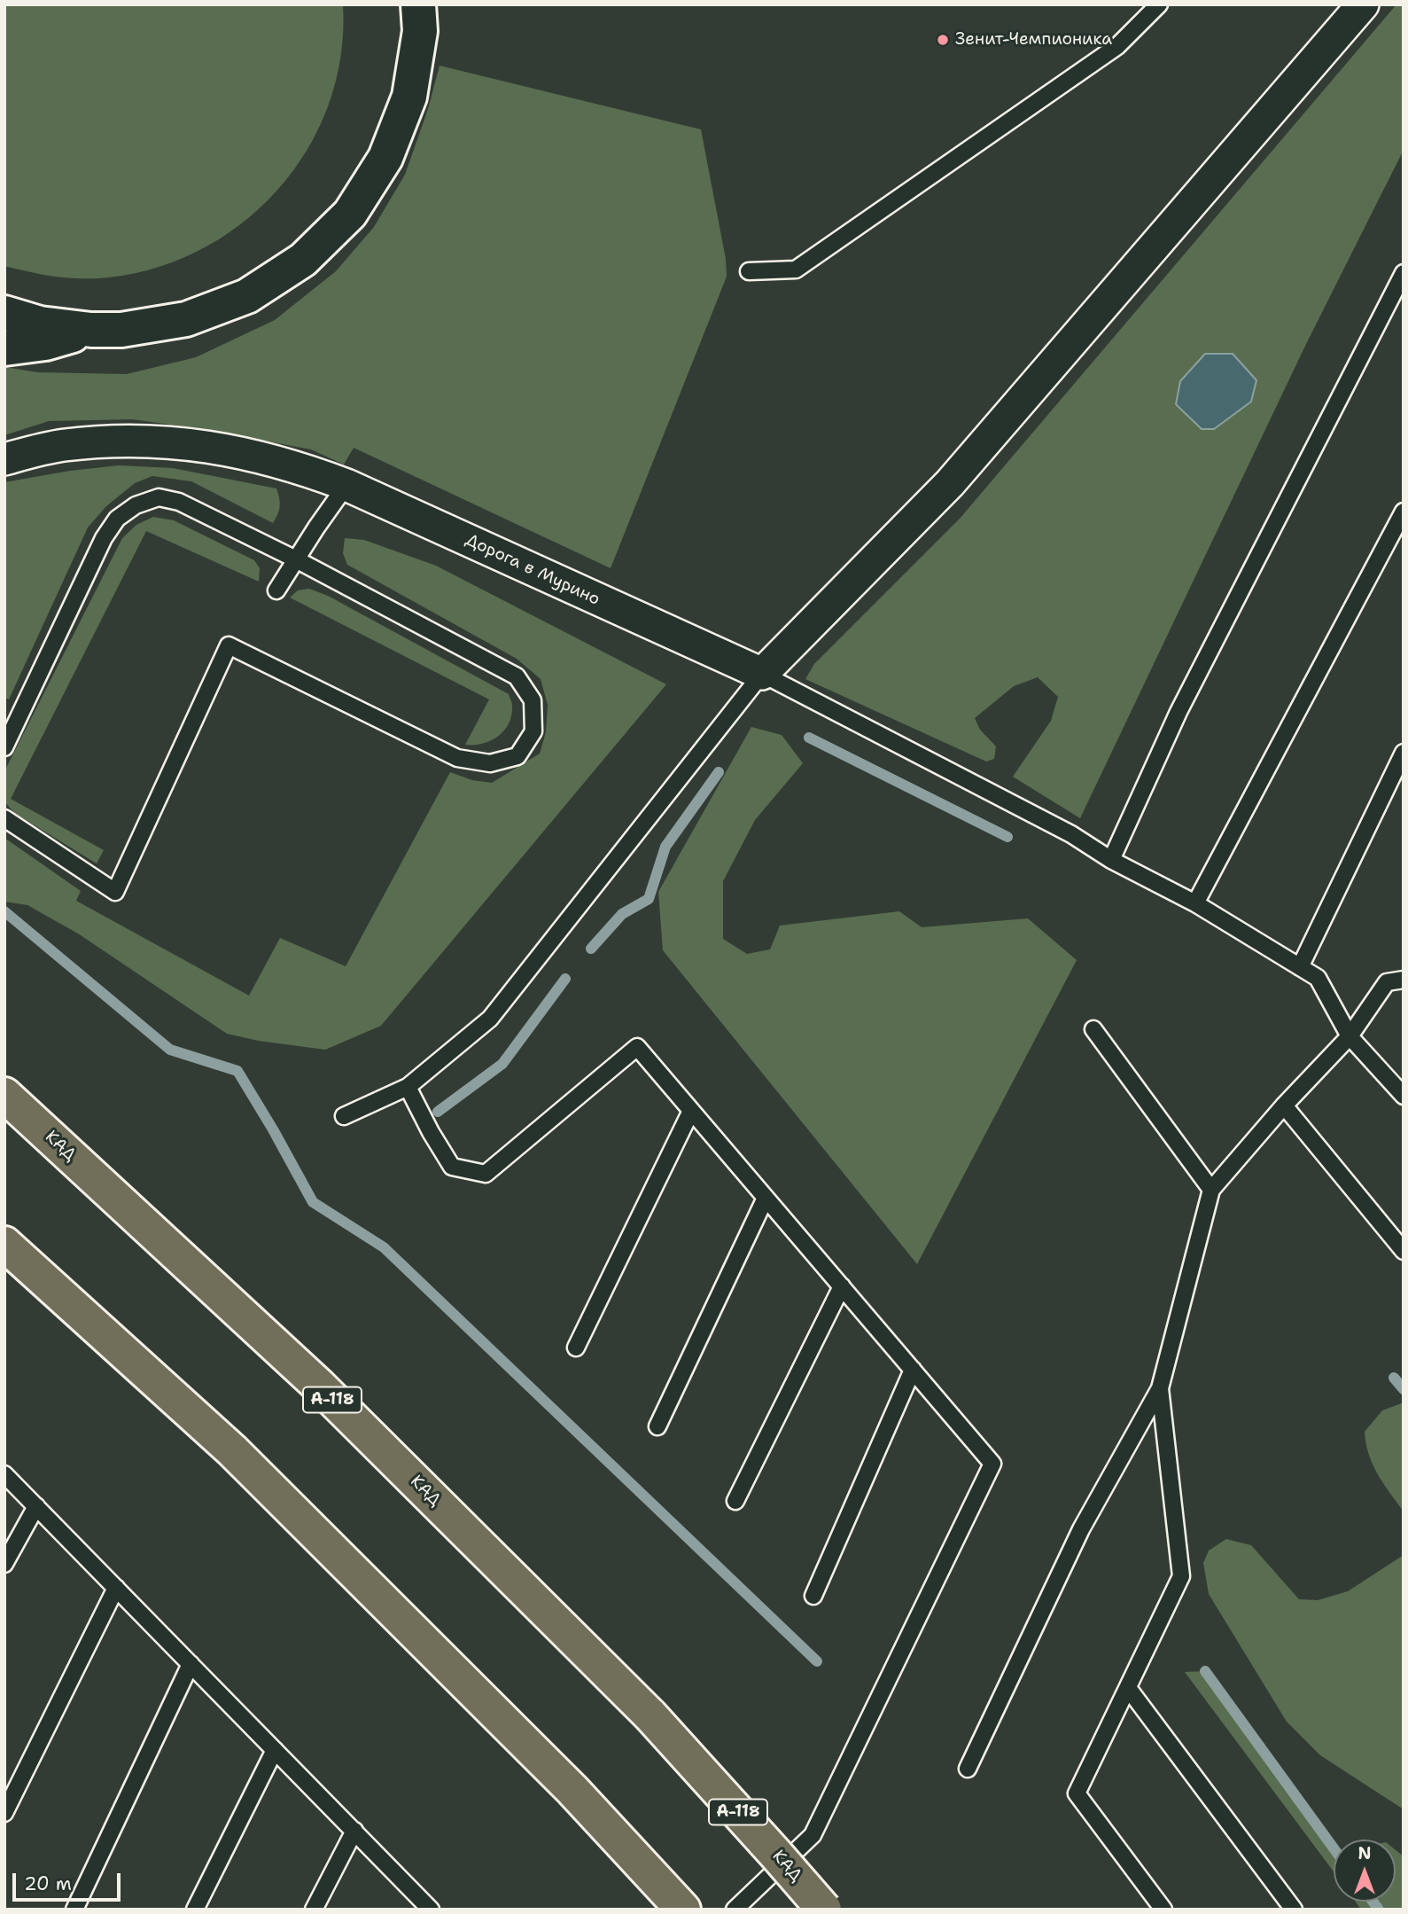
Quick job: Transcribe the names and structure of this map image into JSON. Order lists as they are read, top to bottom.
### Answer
{
  "streets": {
    "highway": ["КАД", "А-118"],
    "street": ["Дорога в Мурино"]
  },
  "places": ["Зенит-Чемпионика"],
  "scale_bar": "20 m",
  "north": "top"
}
